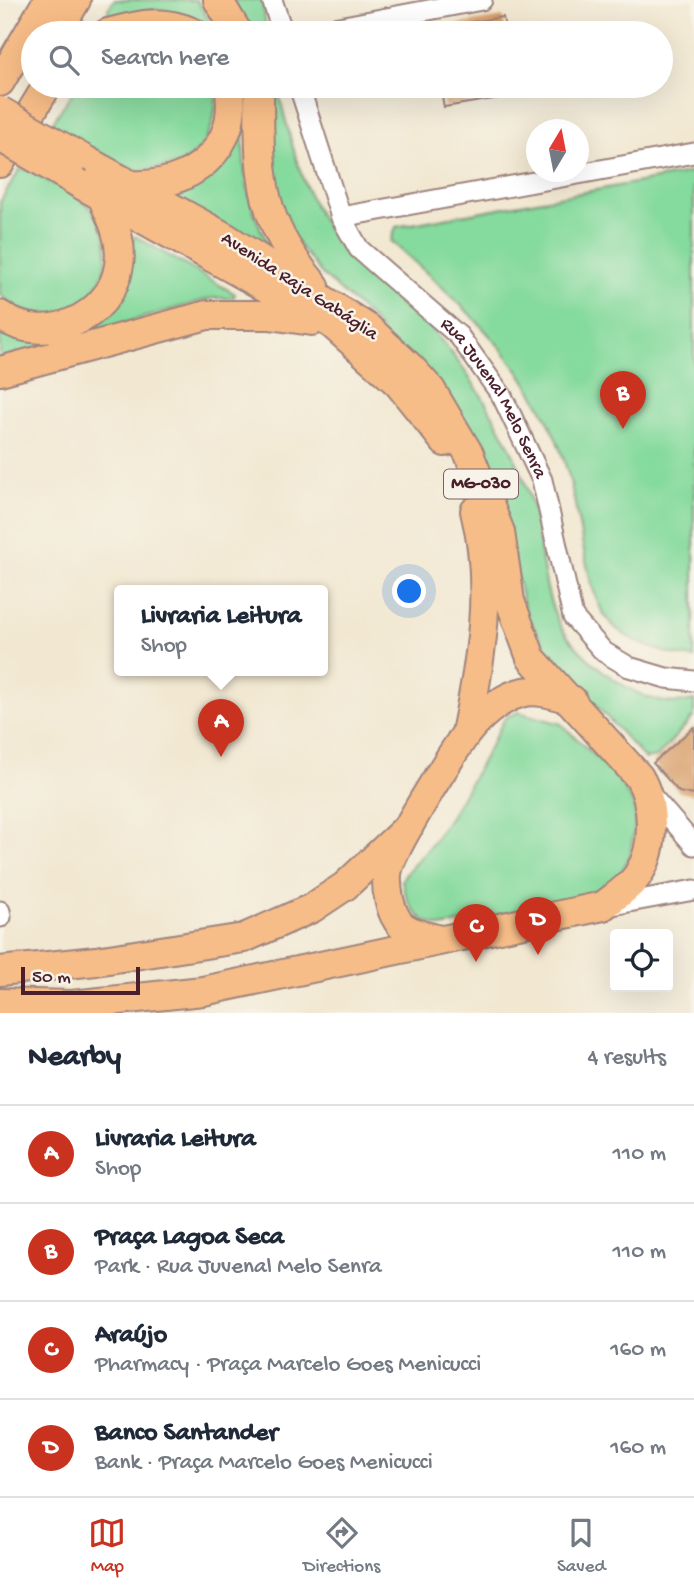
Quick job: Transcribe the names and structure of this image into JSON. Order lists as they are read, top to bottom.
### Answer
{
  "streets": {
    "highway": ["Avenida Raja Gabáglia", "MG-030"],
    "street": ["Rua Juvenal Melo Senra"]
  },
  "crossings": [
    ["Avenida Raja Gabáglia", "MG-030"]
  ],
  "scale_bar": "50 m",
  "north": "top",
  "page": {
    "search": "Search here",
    "pins": [
      "B",
      "A",
      "D",
      "C"
    ],
    "popup": ["Livraria Leitura", "Shop"],
    "scale": "50 m",
    "heading": ["Nearby", "4 results"],
    "list": [
      {
        "mark": "A",
        "name": "Livraria Leitura",
        "note": "Shop",
        "value": "110 m"
      },
      {
        "mark": "B",
        "name": "Praça Lagoa Seca",
        "note": "Park · Rua Juvenal Melo Senra",
        "value": "110 m"
      },
      {
        "mark": "C",
        "name": "Araújo",
        "note": "Pharmacy · Praça Marcelo Goes Menicucci",
        "value": "160 m"
      },
      {
        "mark": "D",
        "name": "Banco Santander",
        "note": "Bank · Praça Marcelo Goes Menicucci",
        "value": "160 m"
      }
    ],
    "nav": ["Map", "Directions", "Saved"]
  }
}
